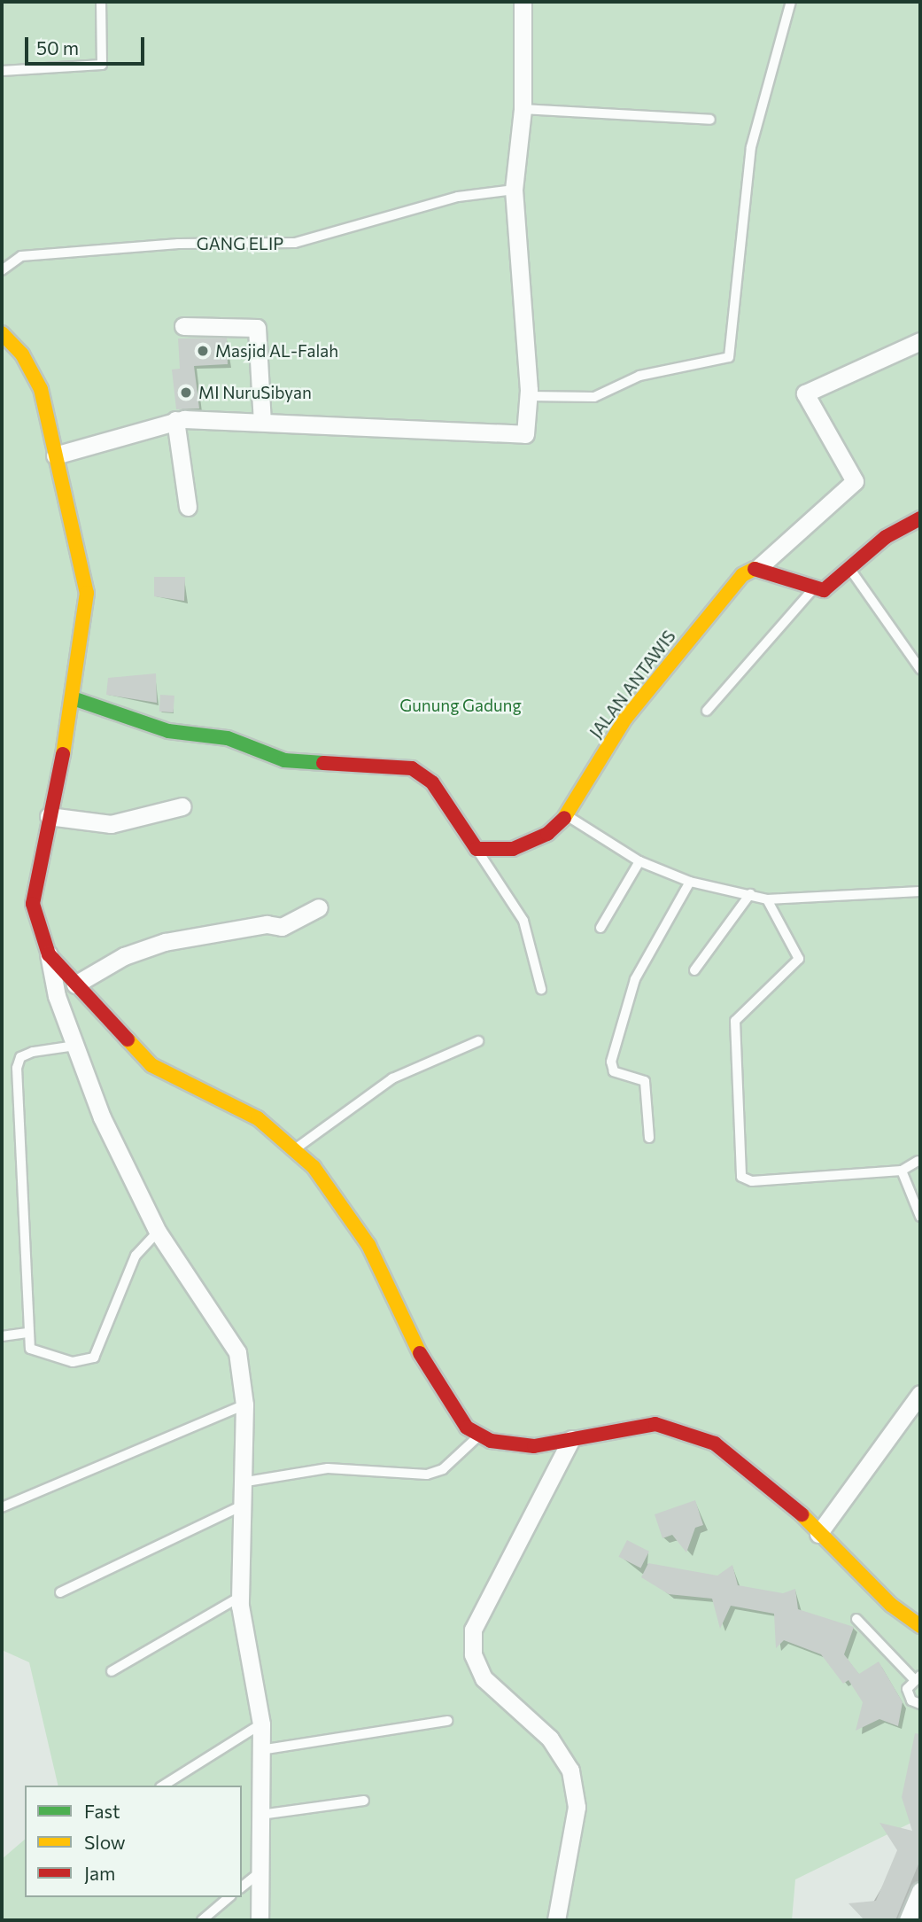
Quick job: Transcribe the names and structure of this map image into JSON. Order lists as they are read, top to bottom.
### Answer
{
  "streets": {
    "street": ["JALAN ANTAWIS"],
    "lane": ["GANG ELIP"]
  },
  "parks": ["Gunung Gadung"],
  "places": ["Masjid AL-Falah", "MI NuruSibyan"],
  "legend": ["Fast", "Slow", "Jam"],
  "scale_bar": "50 m"
}
